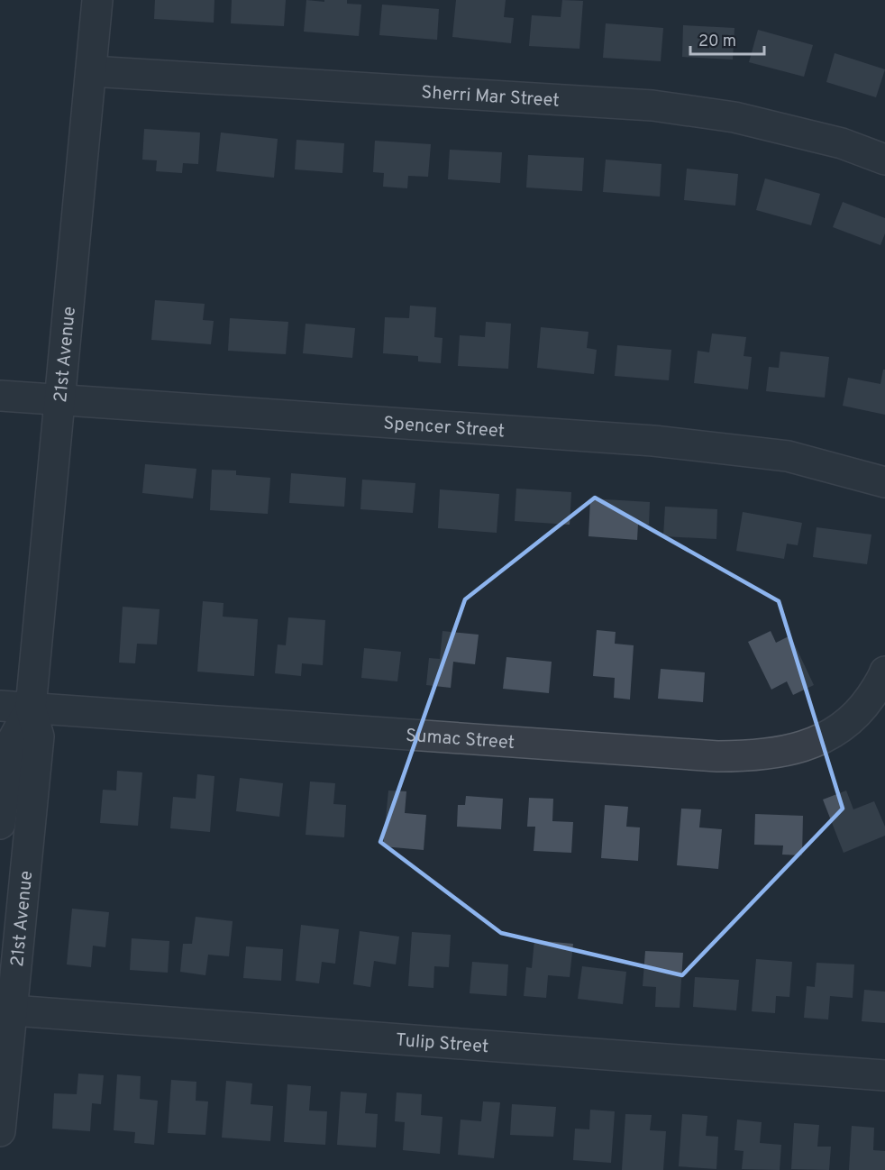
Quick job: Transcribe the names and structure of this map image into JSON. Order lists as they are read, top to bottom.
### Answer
{
  "streets": {
    "street": [
      "Sherri Mar Street",
      "21st Avenue",
      "Spencer Street",
      "Sumac Street",
      "Tulip Street"
    ]
  },
  "crossings": [
    ["Sherri Mar Street", "21st Avenue"],
    ["21st Avenue", "Spencer Street"],
    ["21st Avenue", "Sumac Street"],
    ["21st Avenue", "Tulip Street"]
  ],
  "scale_bar": "20 m"
}
